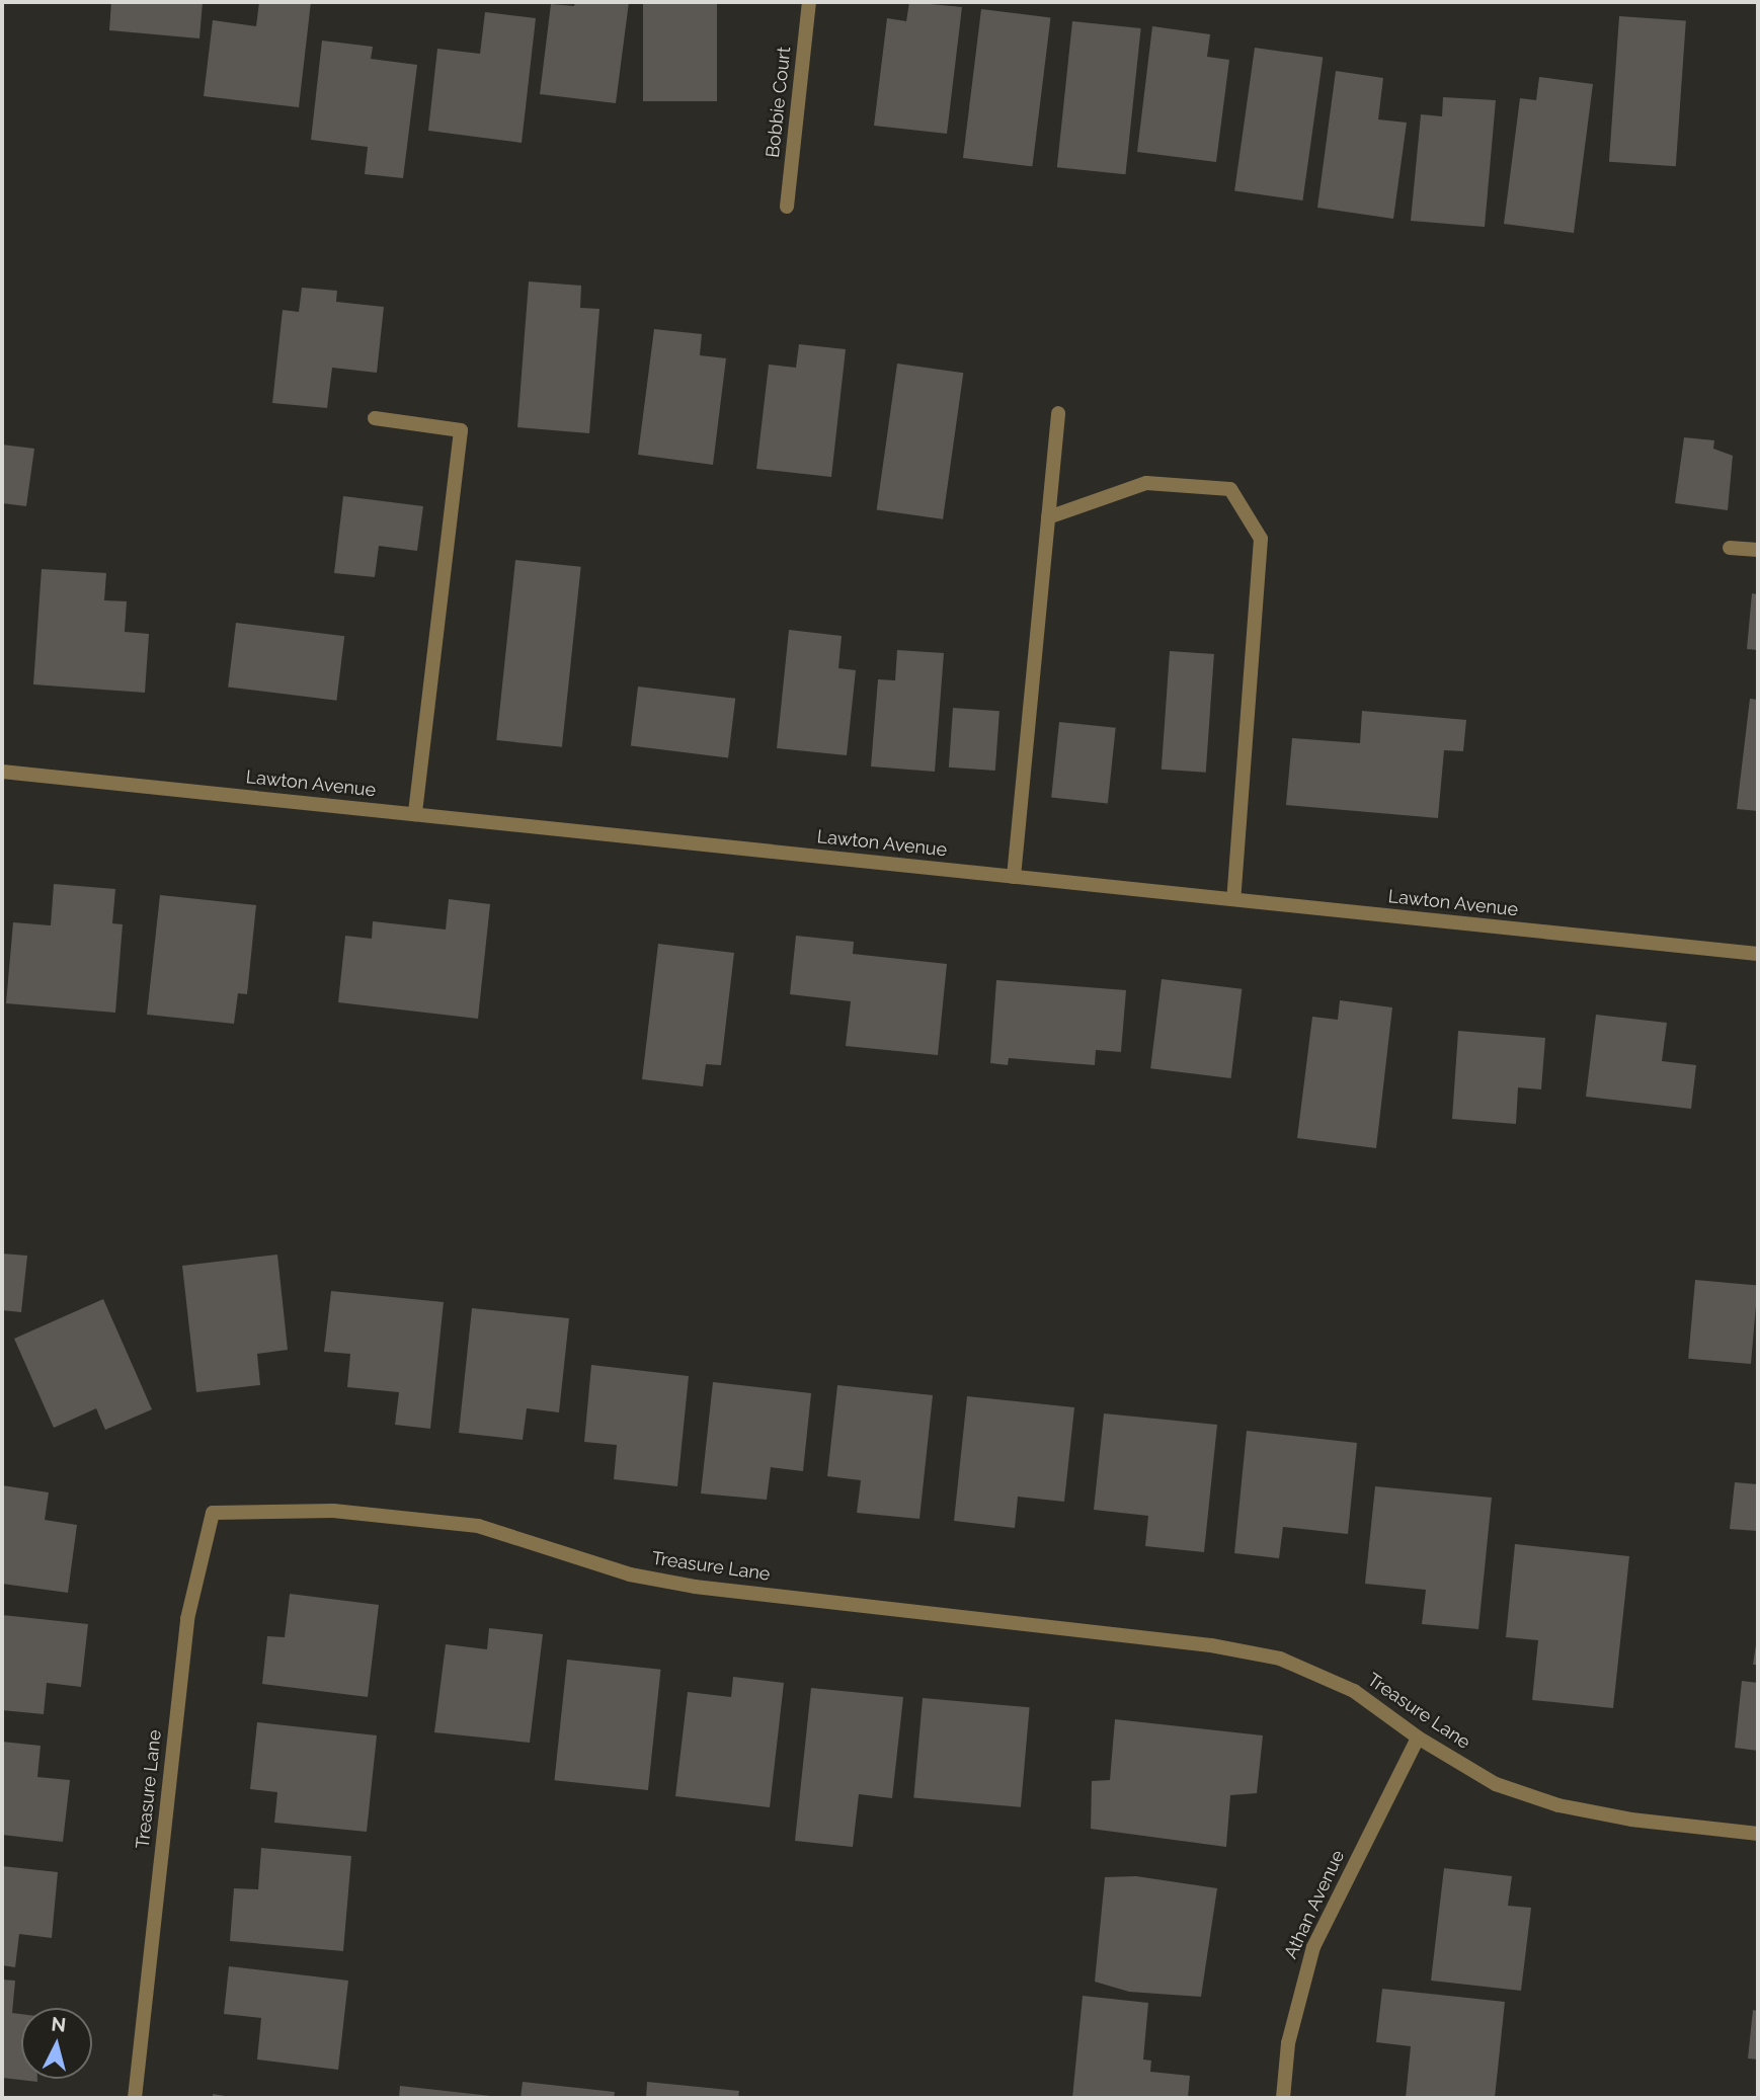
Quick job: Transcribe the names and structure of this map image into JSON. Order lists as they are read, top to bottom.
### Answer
{
  "streets": {
    "street": [
      "Bobbie Court",
      "Lawton Avenue",
      "Treasure Lane",
      "Athan Avenue"
    ]
  },
  "crossings": [
    ["Treasure Lane", "Athan Avenue"]
  ],
  "north": "top"
}
